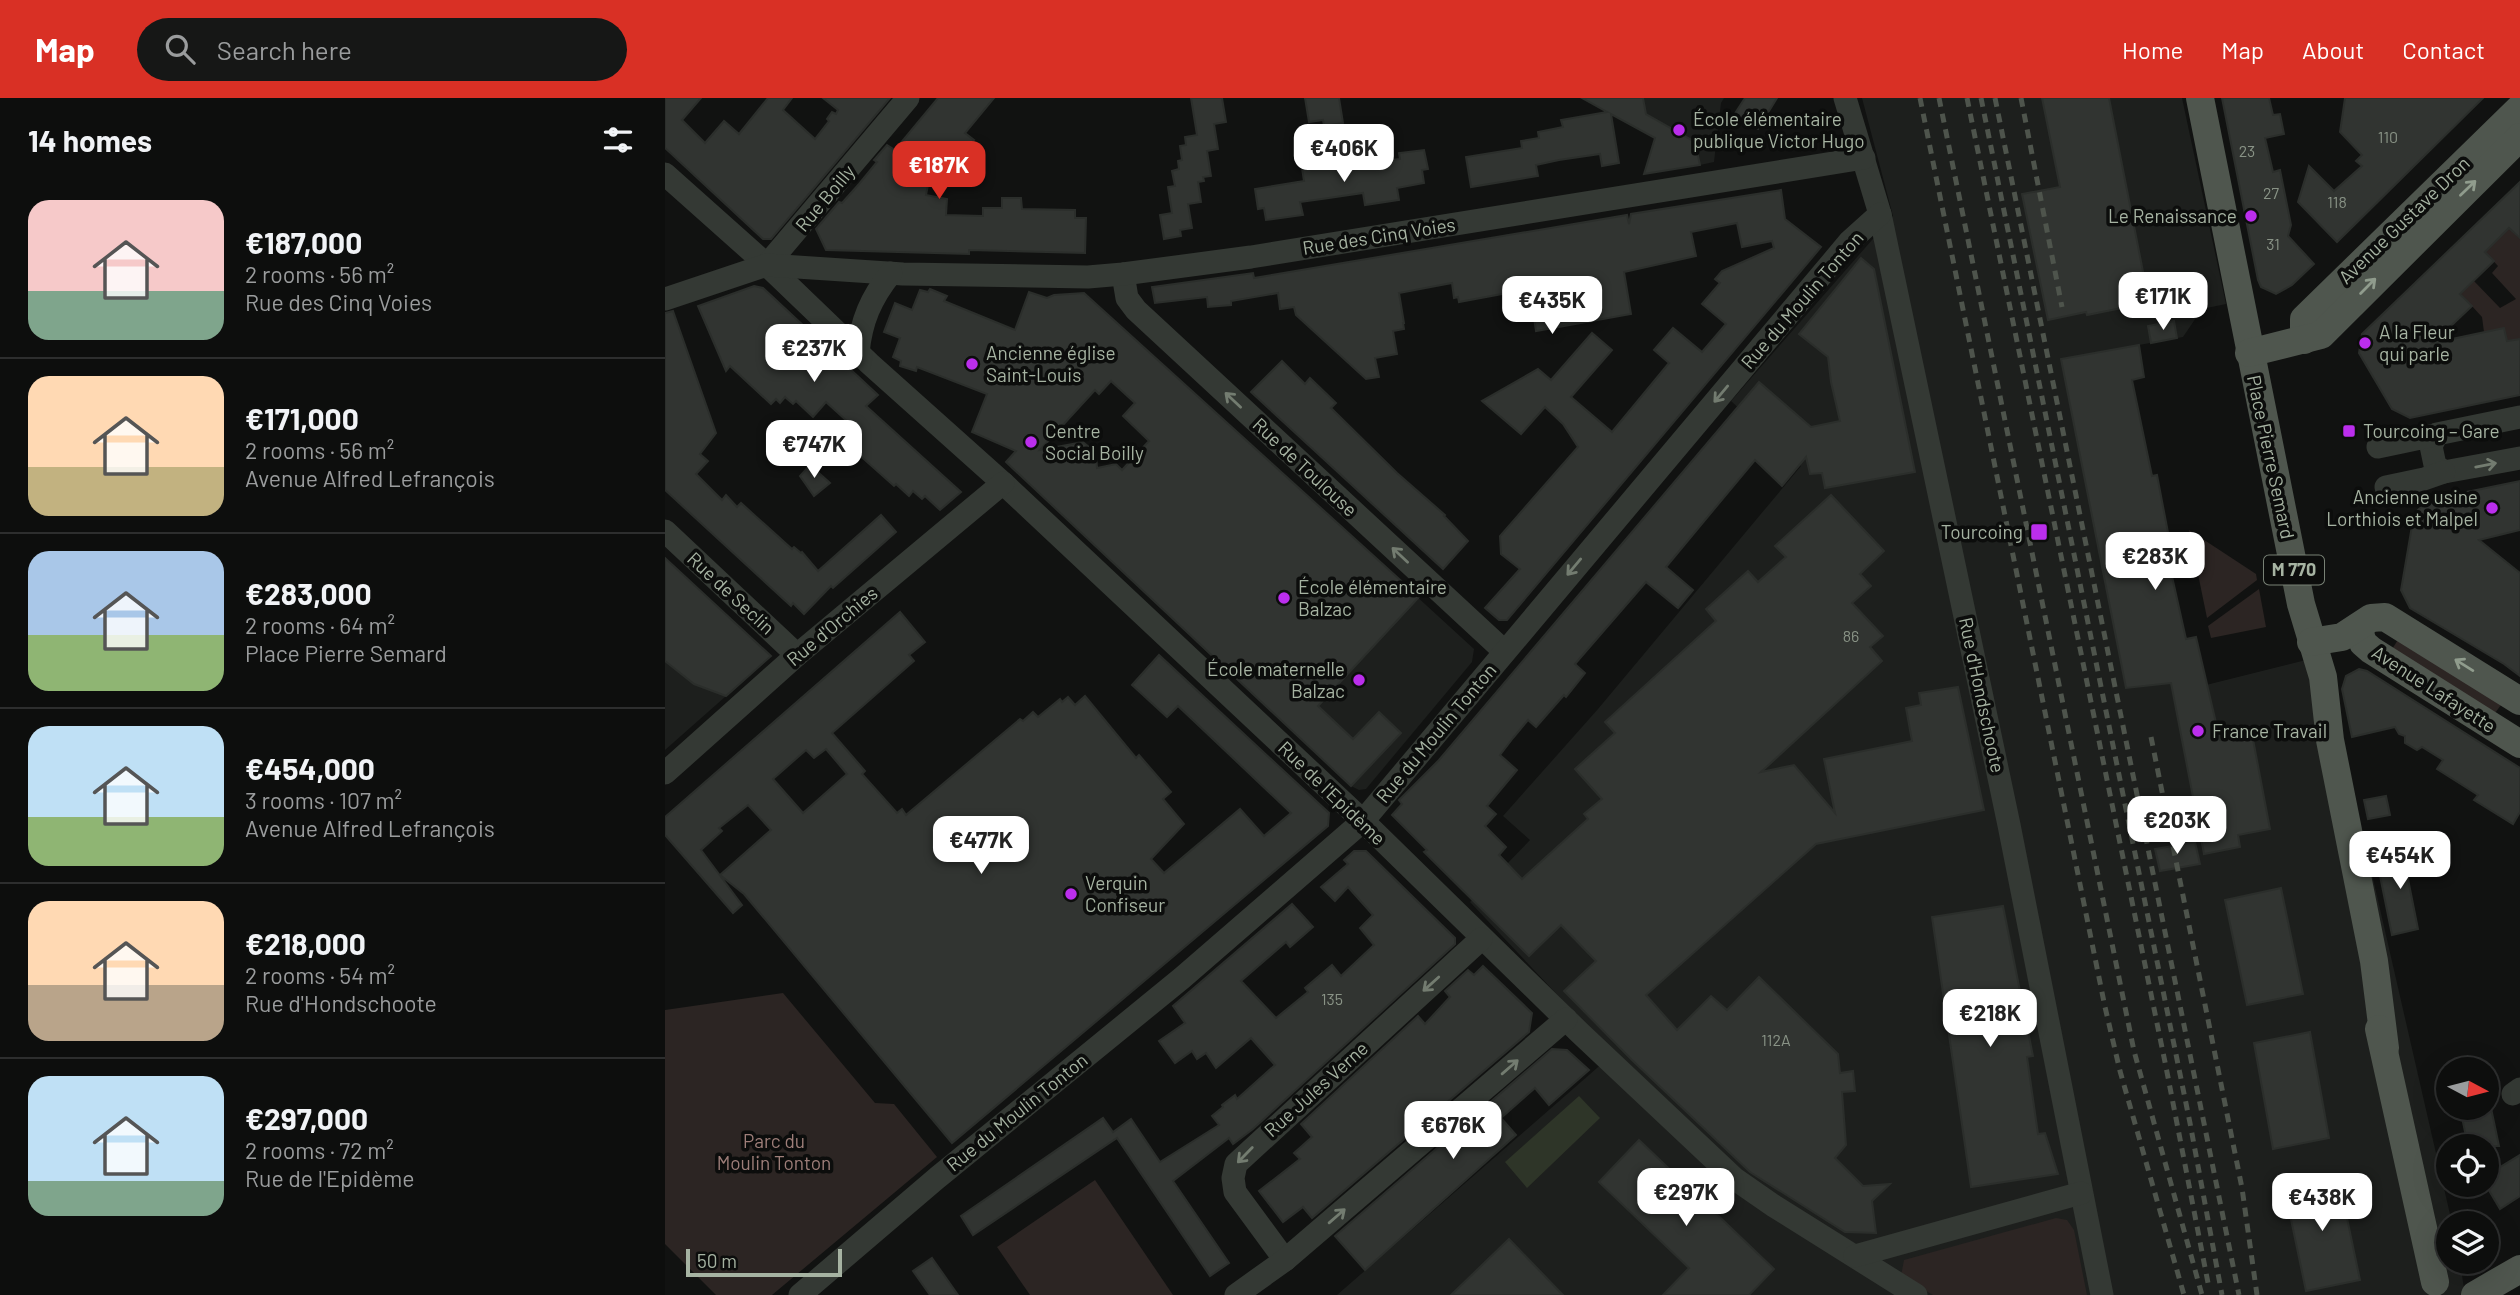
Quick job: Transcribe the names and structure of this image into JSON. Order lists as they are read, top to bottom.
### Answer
{
  "streets": {
    "main road": [
      "Avenue Gustave Dron",
      "Place Pierre Semard",
      "M 770",
      "Avenue Lafayette"
    ],
    "street": [
      "Rue Boilly",
      "Rue des Cinq Voies",
      "Rue du Moulin Tonton",
      "Rue de Toulouse",
      "Rue de Seclin",
      "Rue d'Orchies",
      "Rue d'Hondschoote",
      "Rue de l'Epidème",
      "Rue Jules Verne"
    ]
  },
  "crossings": [
    ["Rue Boilly", "Rue des Cinq Voies"],
    ["Rue Boilly", "Rue de l'Epidème"],
    ["Avenue Gustave Dron", "Place Pierre Semard"],
    ["Avenue Gustave Dron", "M 770"],
    ["Rue des Cinq Voies", "Rue de Toulouse"],
    ["Rue des Cinq Voies", "Rue d'Hondschoote"],
    ["Rue des Cinq Voies", "Rue de l'Epidème"],
    ["Rue du Moulin Tonton", "Rue de Toulouse"],
    ["Rue du Moulin Tonton", "Rue d'Hondschoote"],
    ["Rue du Moulin Tonton", "Rue de l'Epidème"],
    ["Place Pierre Semard", "M 770"],
    ["Place Pierre Semard", "Avenue Lafayette"],
    ["M 770", "Avenue Lafayette"],
    ["Rue de Seclin", "Rue d'Orchies"],
    ["Rue d'Orchies", "Rue de l'Epidème"],
    ["Rue de l'Epidème", "Rue Jules Verne"]
  ],
  "one_way": ["Rue du Moulin Tonton", "Rue de Toulouse"],
  "parks": ["Parc du Moulin Tonton"],
  "places": {
    "other": [
      "École élémentaire publique Victor Hugo",
      "Le Renaissance",
      "A la Fleur qui parle",
      "Ancienne église Saint-Louis",
      "Centre Social Boilly",
      "Ancienne usine Lorthiois et Malpel",
      "École élémentaire Balzac",
      "École maternelle Balzac",
      "France Travail",
      "Verquin Confiseur"
    ],
    "transit": ["Tourcoing – Gare", "Tourcoing"]
  },
  "house_numbers": [
    "110",
    "23",
    "27",
    "118",
    "31",
    "86",
    "135",
    "112A"
  ],
  "scale_bar": "50 m",
  "north": "right",
  "page": {
    "header": "Map",
    "search": "Search here",
    "nav": [
      "Home",
      "Map",
      "About",
      "Contact"
    ],
    "heading": "14 homes",
    "price": [
      "€406K",
      "€187K",
      "€171K",
      "€435K",
      "€237K",
      "€747K",
      "€283K",
      "€203K",
      "€477K",
      "€454K",
      "€218K",
      "€676K",
      "€297K",
      "€438K"
    ],
    "list": [
      {
        "name": "€187,000",
        "note": "2 rooms · 56 m² · Rue des Cinq Voies"
      },
      {
        "name": "€171,000",
        "note": "2 rooms · 56 m² · Avenue Alfred Lefrançois"
      },
      {
        "name": "€283,000",
        "note": "2 rooms · 64 m² · Place Pierre Semard"
      },
      {
        "name": "€454,000",
        "note": "3 rooms · 107 m² · Avenue Alfred Lefrançois"
      },
      {
        "name": "€218,000",
        "note": "2 rooms · 54 m² · Rue d'Hondschoote"
      },
      {
        "name": "€297,000",
        "note": "2 rooms · 72 m² · Rue de l'Epidème"
      }
    ],
    "scale": "50 m"
  }
}
